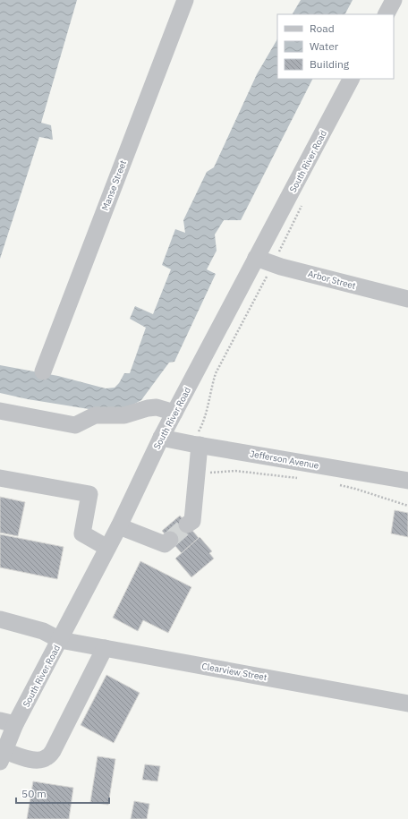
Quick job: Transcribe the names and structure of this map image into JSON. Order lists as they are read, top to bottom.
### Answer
{
  "streets": {
    "street": [
      "South River Road",
      "Manse Street",
      "Arbor Street",
      "Jefferson Avenue",
      "Clearview Street"
    ]
  },
  "crossings": [
    ["South River Road", "Arbor Street"],
    ["South River Road", "Jefferson Avenue"],
    ["South River Road", "Clearview Street"]
  ],
  "legend": ["Road", "Water", "Building"],
  "scale_bar": "50 m"
}
